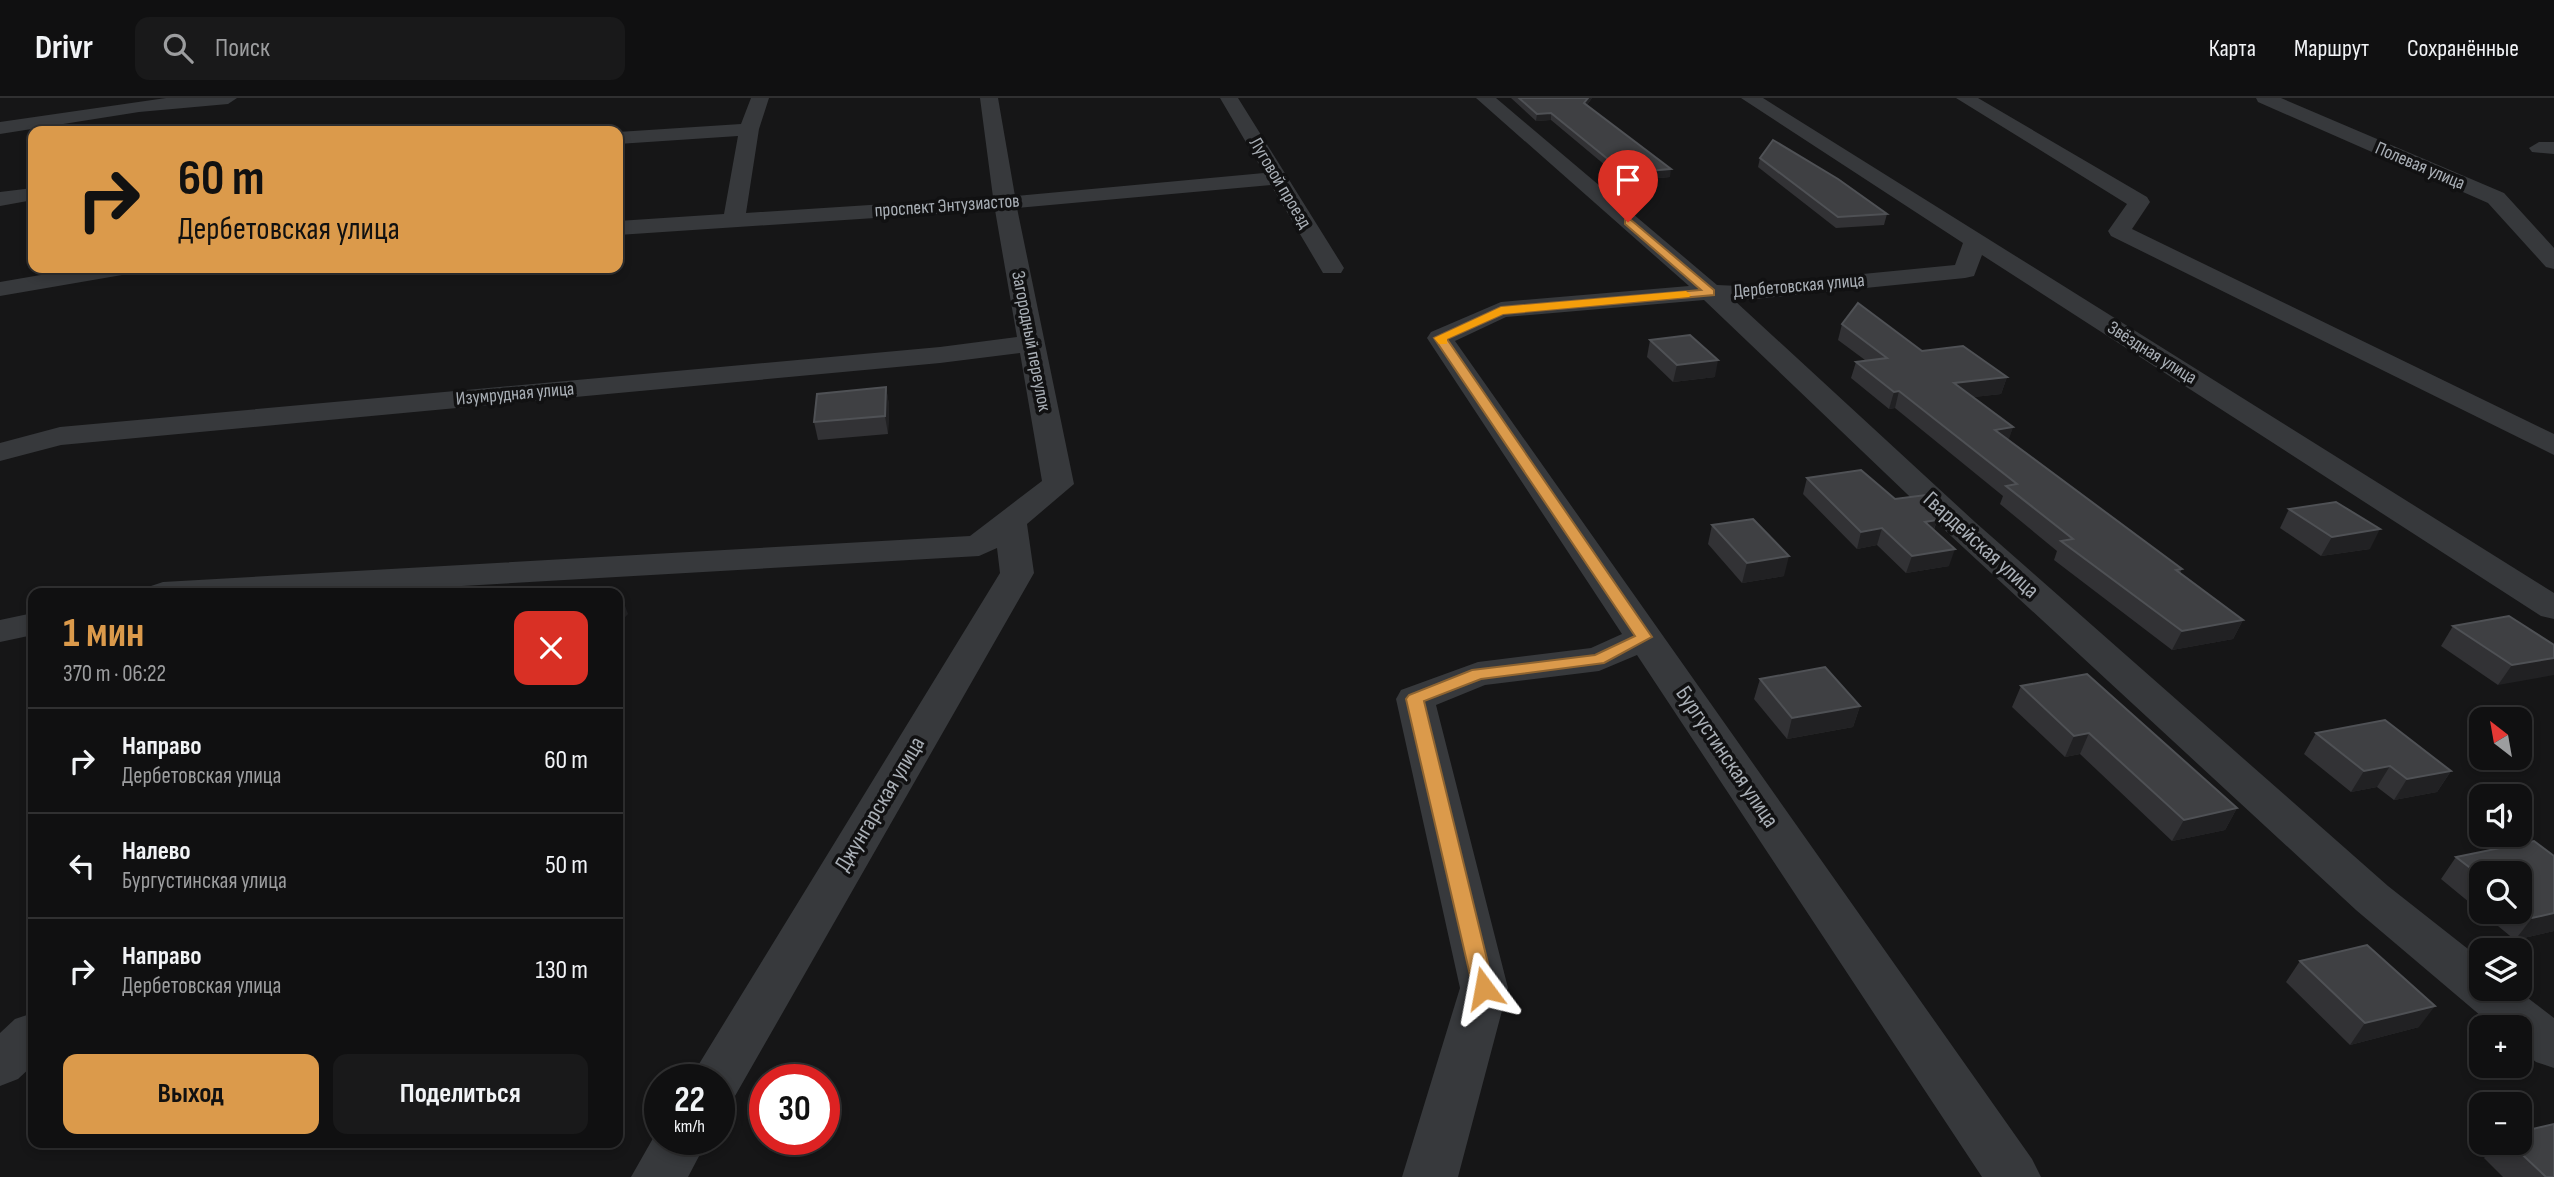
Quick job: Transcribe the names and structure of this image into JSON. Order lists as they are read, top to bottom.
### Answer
{
  "streets": {
    "street": [
      "Полевая улица",
      "Луговой проезд",
      "проспект Энтузиастов",
      "Дербетовская улица",
      "Загородный переулок",
      "Звёздная улица",
      "Изумрудная улица",
      "Гвардейская улица",
      "Бургустинская улица",
      "Джунгарская улица"
    ]
  },
  "crossings": [
    ["Луговой проезд", "проспект Энтузиастов"],
    ["проспект Энтузиастов", "Загородный переулок"],
    ["Дербетовская улица", "Звёздная улица"],
    ["Дербетовская улица", "Гвардейская улица"],
    ["Дербетовская улица", "Бургустинская улица"],
    ["Загородный переулок", "Изумрудная улица"],
    ["Загородный переулок", "Джунгарская улица"]
  ],
  "north": "top left",
  "page": {
    "header": "Drivr",
    "search": "Поиск",
    "nav": ["Карта", "Маршрут", "Сохранённые"],
    "turn": ["60 m", "Дербетовская улица"],
    "heading": ["1 мин", "370 m · 06:22"],
    "map_buttons": ["+", "−"],
    "list": [
      {
        "name": "Направо",
        "note": "Дербетовская улица",
        "value": "60 m"
      },
      {
        "name": "Налево",
        "note": "Бургустинская улица",
        "value": "50 m"
      },
      {
        "name": "Направо",
        "note": "Дербетовская улица",
        "value": "130 m"
      }
    ],
    "buttons": ["Выход", "Поделиться"],
    "speed": "22 km/h",
    "limit": "30"
  }
}
